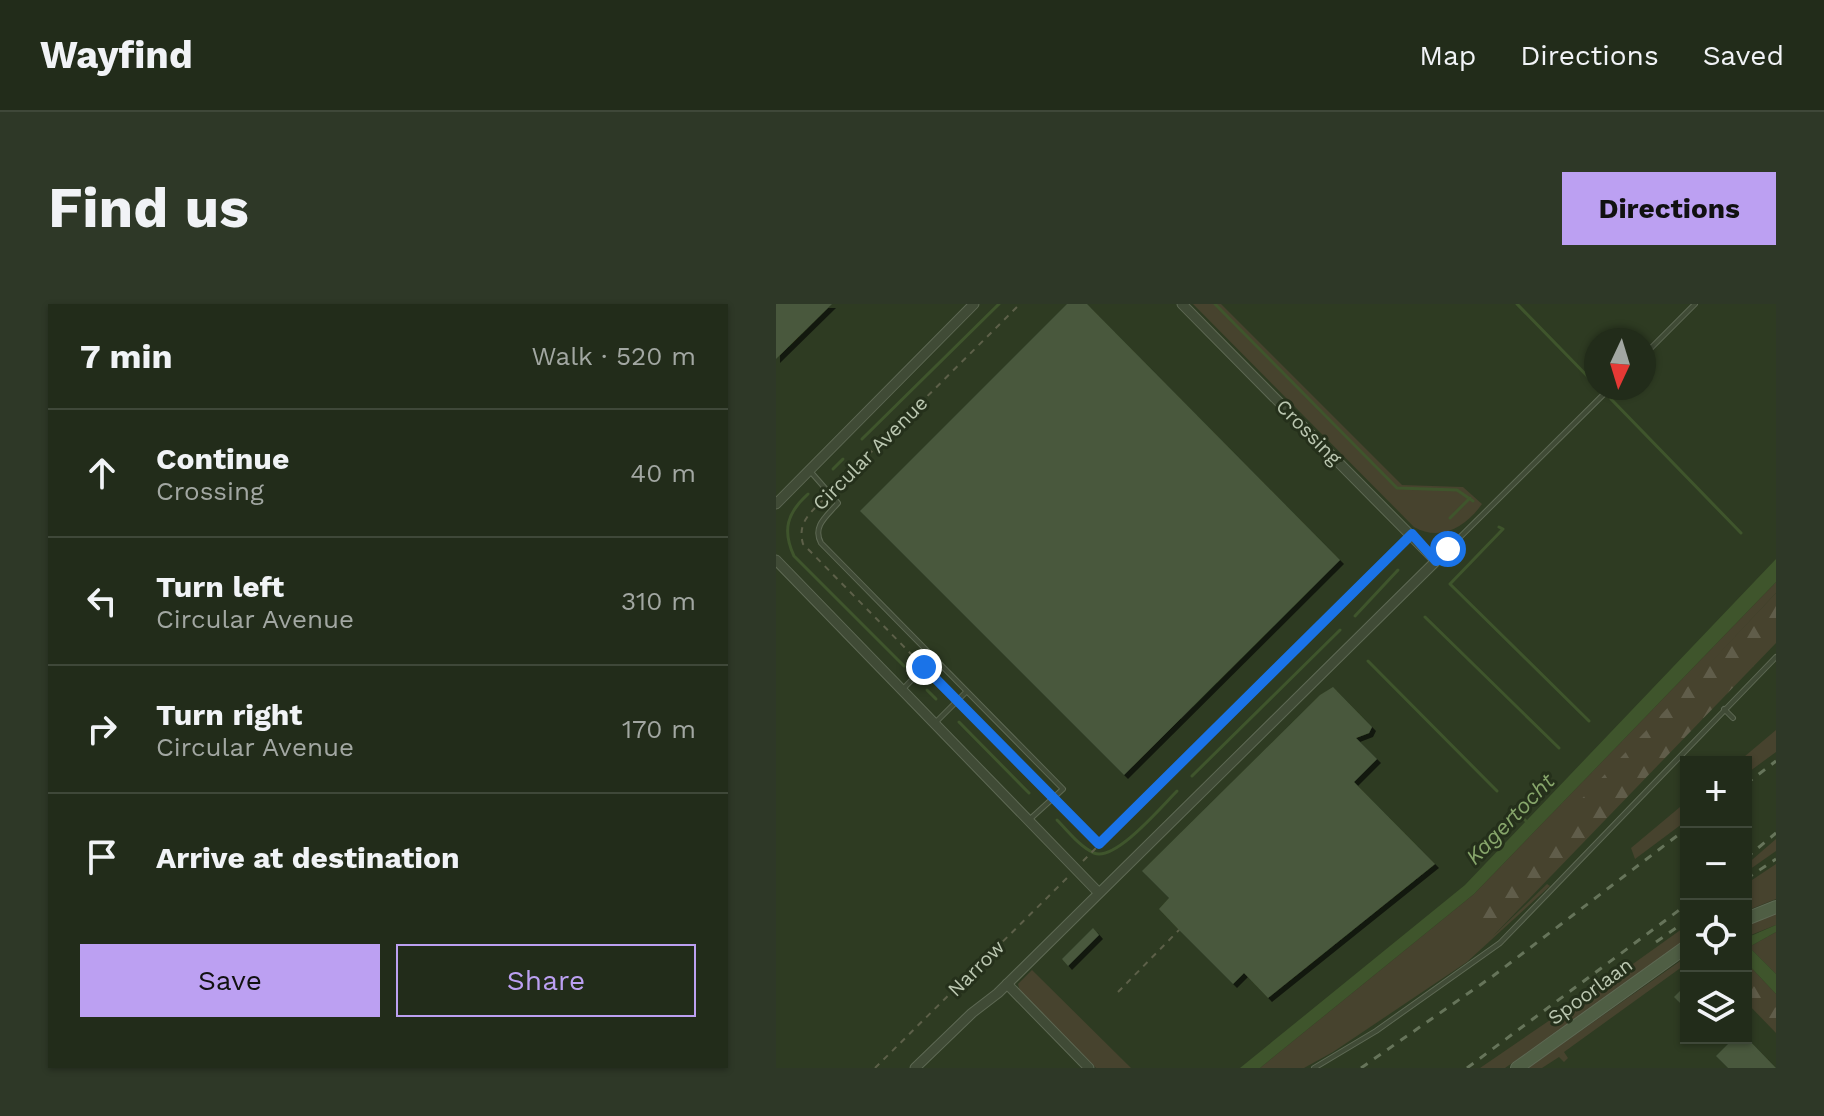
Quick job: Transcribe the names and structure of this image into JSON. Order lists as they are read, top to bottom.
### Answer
{
  "streets": {
    "main road": ["Spoorlaan"],
    "street": ["Crossing", "Circular Avenue", "Narrow"]
  },
  "crossings": [
    ["Circular Avenue", "Narrow"]
  ],
  "water": ["Kagertocht"],
  "north": "bottom",
  "page": {
    "header": "Wayfind",
    "nav": ["Map", "Directions", "Saved"],
    "buttons": [
      "Directions",
      ["Save", "Share"]
    ],
    "title": "Find us",
    "heading": ["7 min", "Walk · 520 m"],
    "list": [
      ["Continue", "Crossing", "40 m"],
      ["Turn left", "Circular Avenue", "310 m"],
      ["Turn right", "Circular Avenue", "170 m"],
      "Arrive at destination"
    ],
    "map_buttons": ["+", "−"]
  }
}
